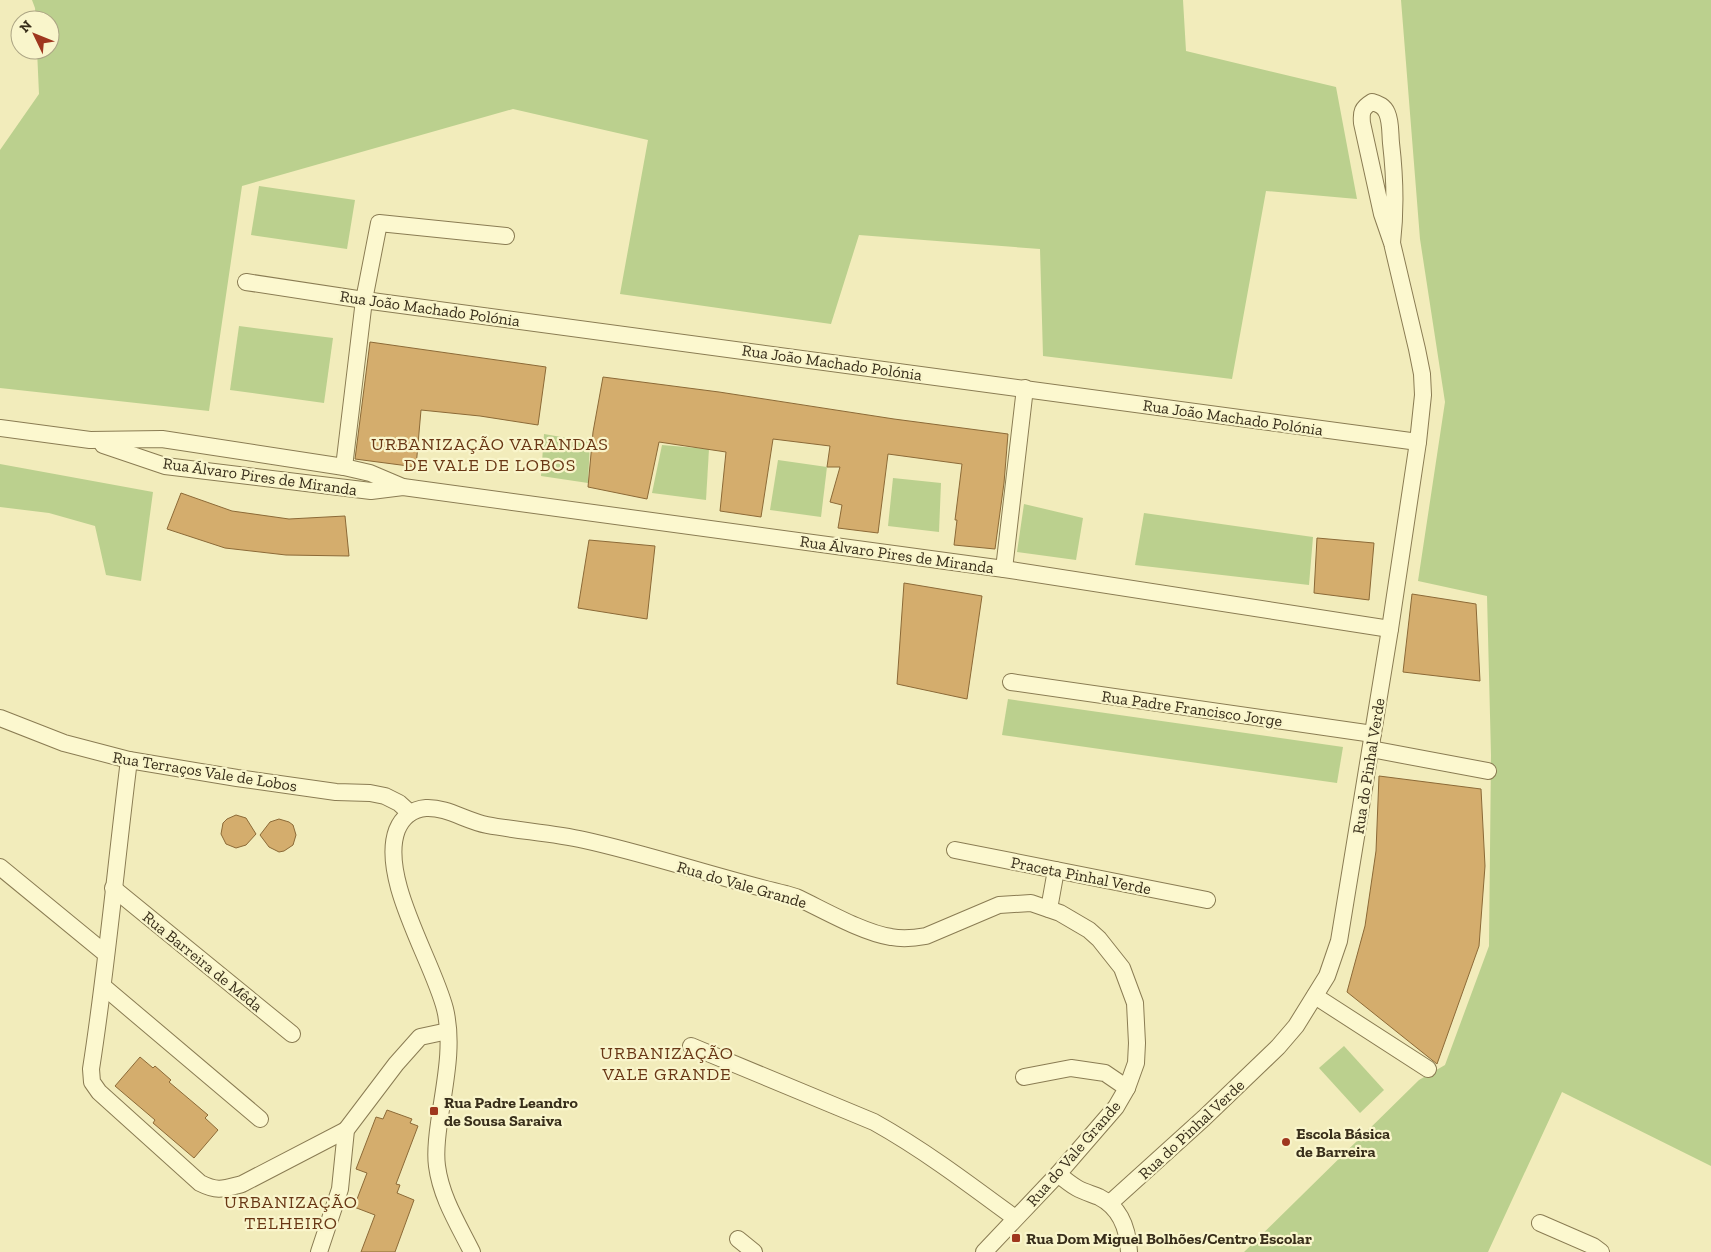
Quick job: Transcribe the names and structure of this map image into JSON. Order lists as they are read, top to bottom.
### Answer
{
  "streets": {
    "street": [
      "Rua João Machado Polónia",
      "Rua Álvaro Pires de Miranda",
      "Rua Padre Francisco Jorge",
      "Rua do Pinhal Verde",
      "Rua Terraços Vale de Lobos",
      "Praceta Pinhal Verde",
      "Rua do Vale Grande",
      "Rua Barreira de Mêda"
    ]
  },
  "crossings": [
    ["Rua João Machado Polónia", "Rua do Pinhal Verde"],
    ["Rua Álvaro Pires de Miranda", "Rua do Pinhal Verde"],
    ["Rua Padre Francisco Jorge", "Rua do Pinhal Verde"],
    ["Rua Terraços Vale de Lobos", "Rua do Vale Grande"]
  ],
  "districts": ["URBANIZAÇÃO VARANDAS DE VALE DE LOBOS", "URBANIZAÇÃO VALE GRANDE", "URBANIZAÇÃO TELHEIRO"],
  "places": {
    "transit": ["Rua Padre Leandro de Sousa Saraiva", "Rua Dom Miguel Bolhões/Centro Escolar"],
    "other": ["Escola Básica de Barreira"]
  },
  "north": "top left"
}
